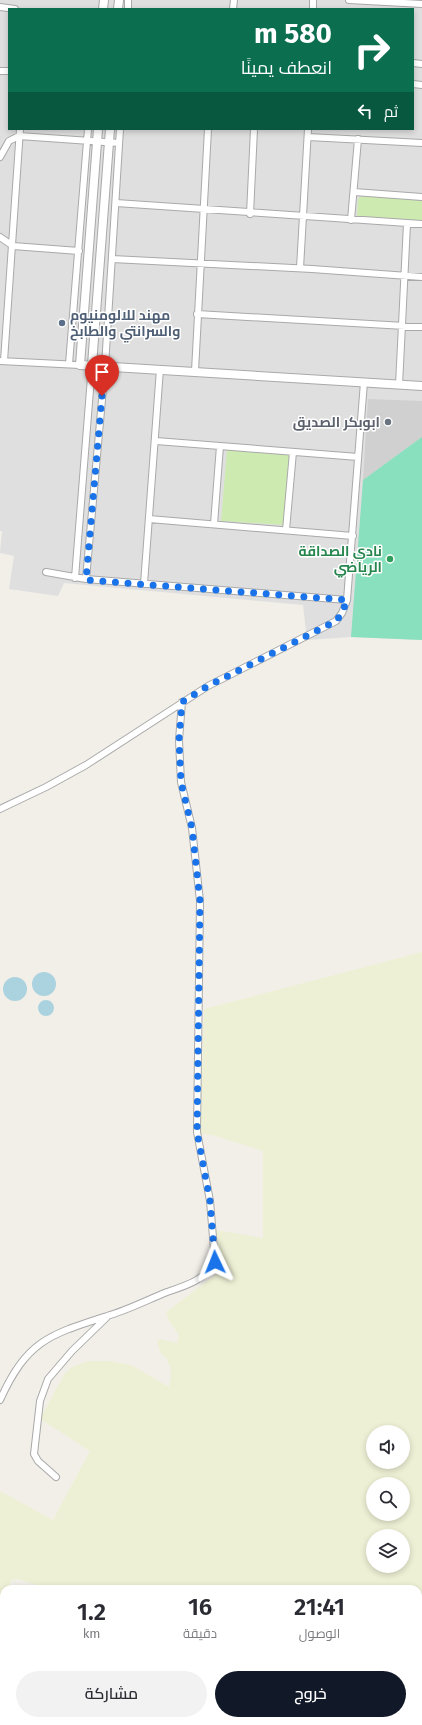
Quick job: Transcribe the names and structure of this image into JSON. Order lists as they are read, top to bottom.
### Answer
{
  "places": ["مهند للالومنيوم والسرانتي والطابخ", "ابوبكر الصديق", "نادي الصداقة الرياضي"],
  "page": {
    "turn": ["580 m", "انعطف يمينًا"],
    "then": "ثم",
    "eta": [
      "21:41",
      "الوصول",
      "16",
      "دقيقة",
      "1.2",
      "km"
    ],
    "buttons": ["خروج", "مشاركة"]
  }
}
